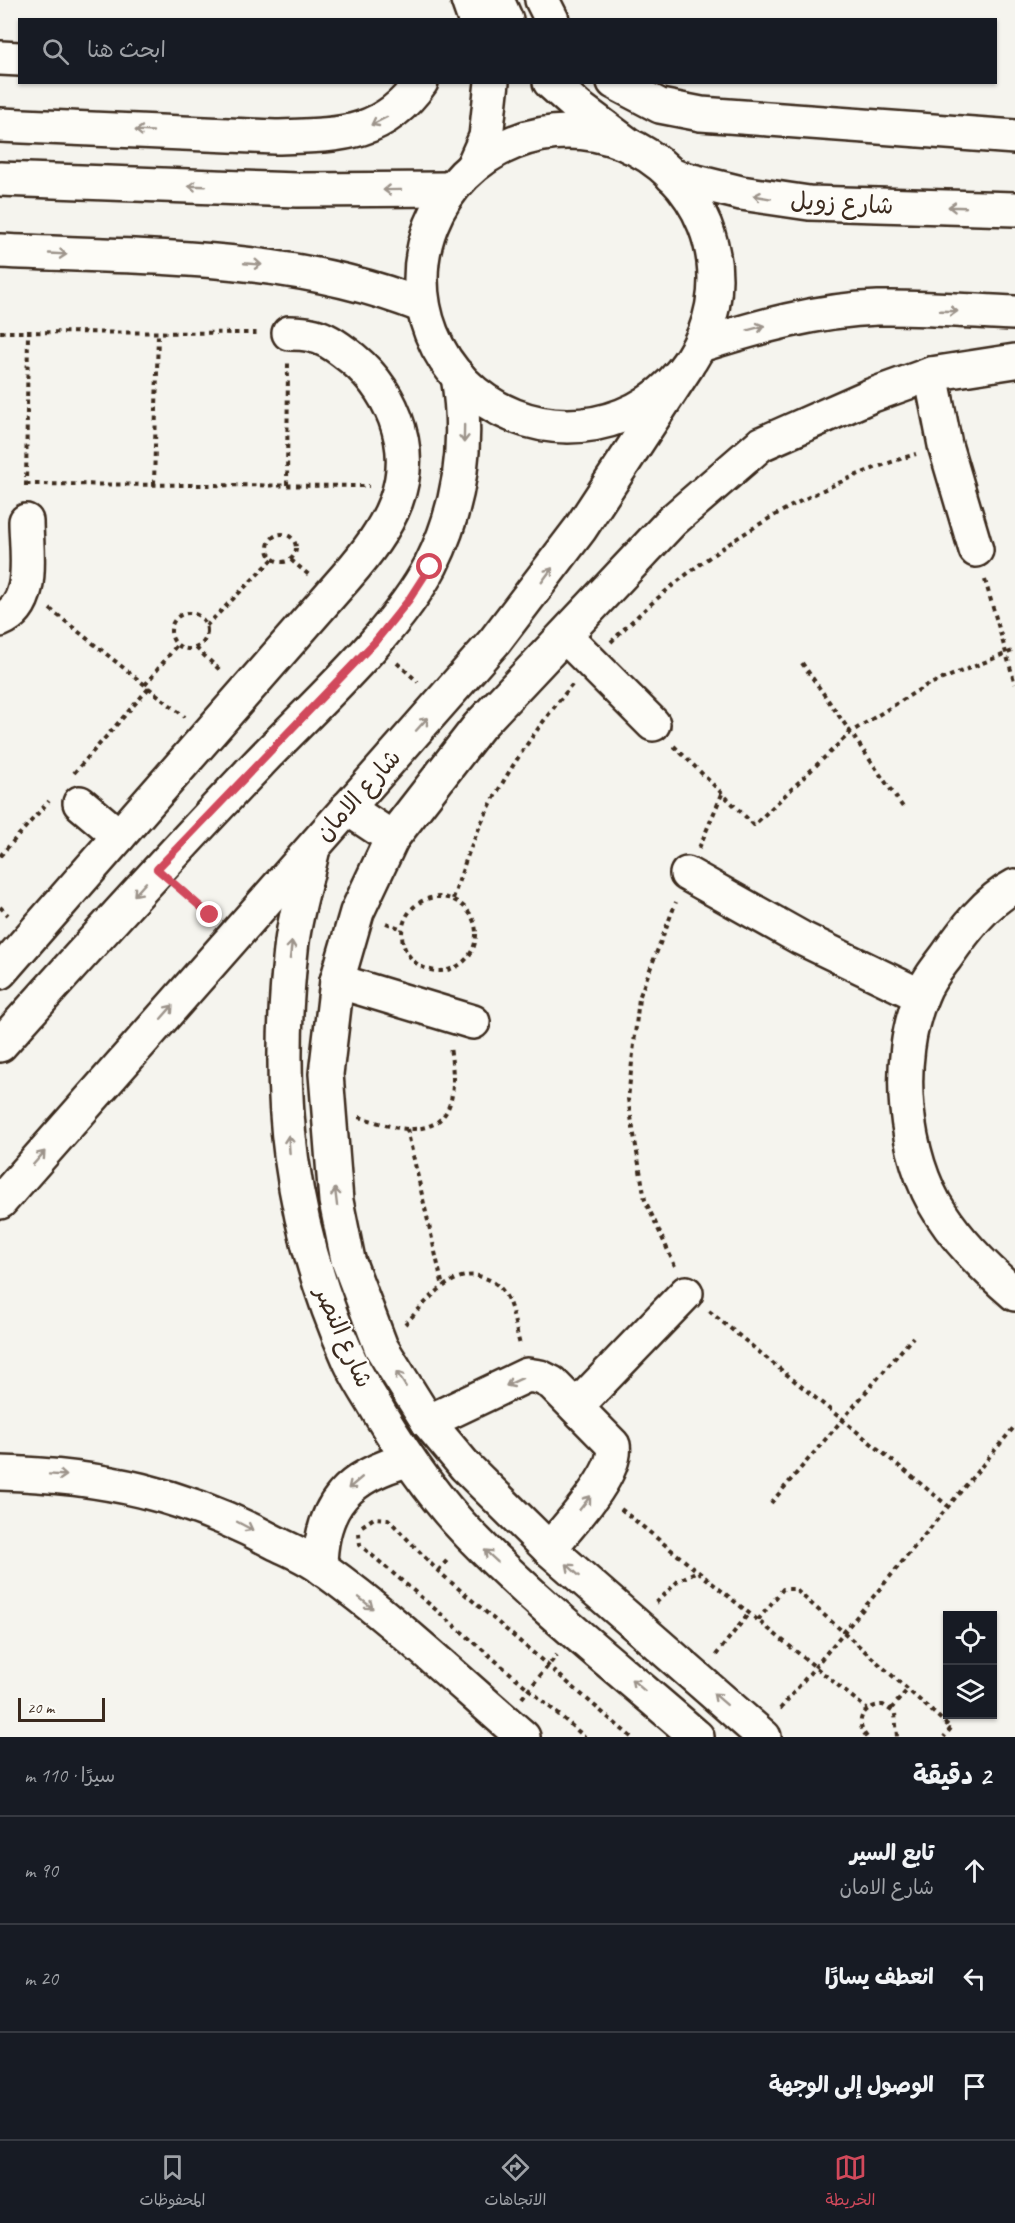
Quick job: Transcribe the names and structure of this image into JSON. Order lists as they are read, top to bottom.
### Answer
{
  "streets": {
    "main road": ["شارع زويل", "شارع الامان", "شارع النصر"]
  },
  "crossings": [
    ["شارع الامان", "شارع النصر"]
  ],
  "scale_bar": "20 m",
  "page": {
    "search": "ابحث هنا",
    "scale": "20 m",
    "heading": ["2 دقيقة", "سيرًا · 110 m"],
    "list": [
      ["تابع السير", "شارع الامان", "90 m"],
      ["انعطف يسارًا", "20 m"],
      "الوصول إلى الوجهة"
    ],
    "nav": ["الخريطة", "الاتجاهات", "المحفوظات"]
  }
}
